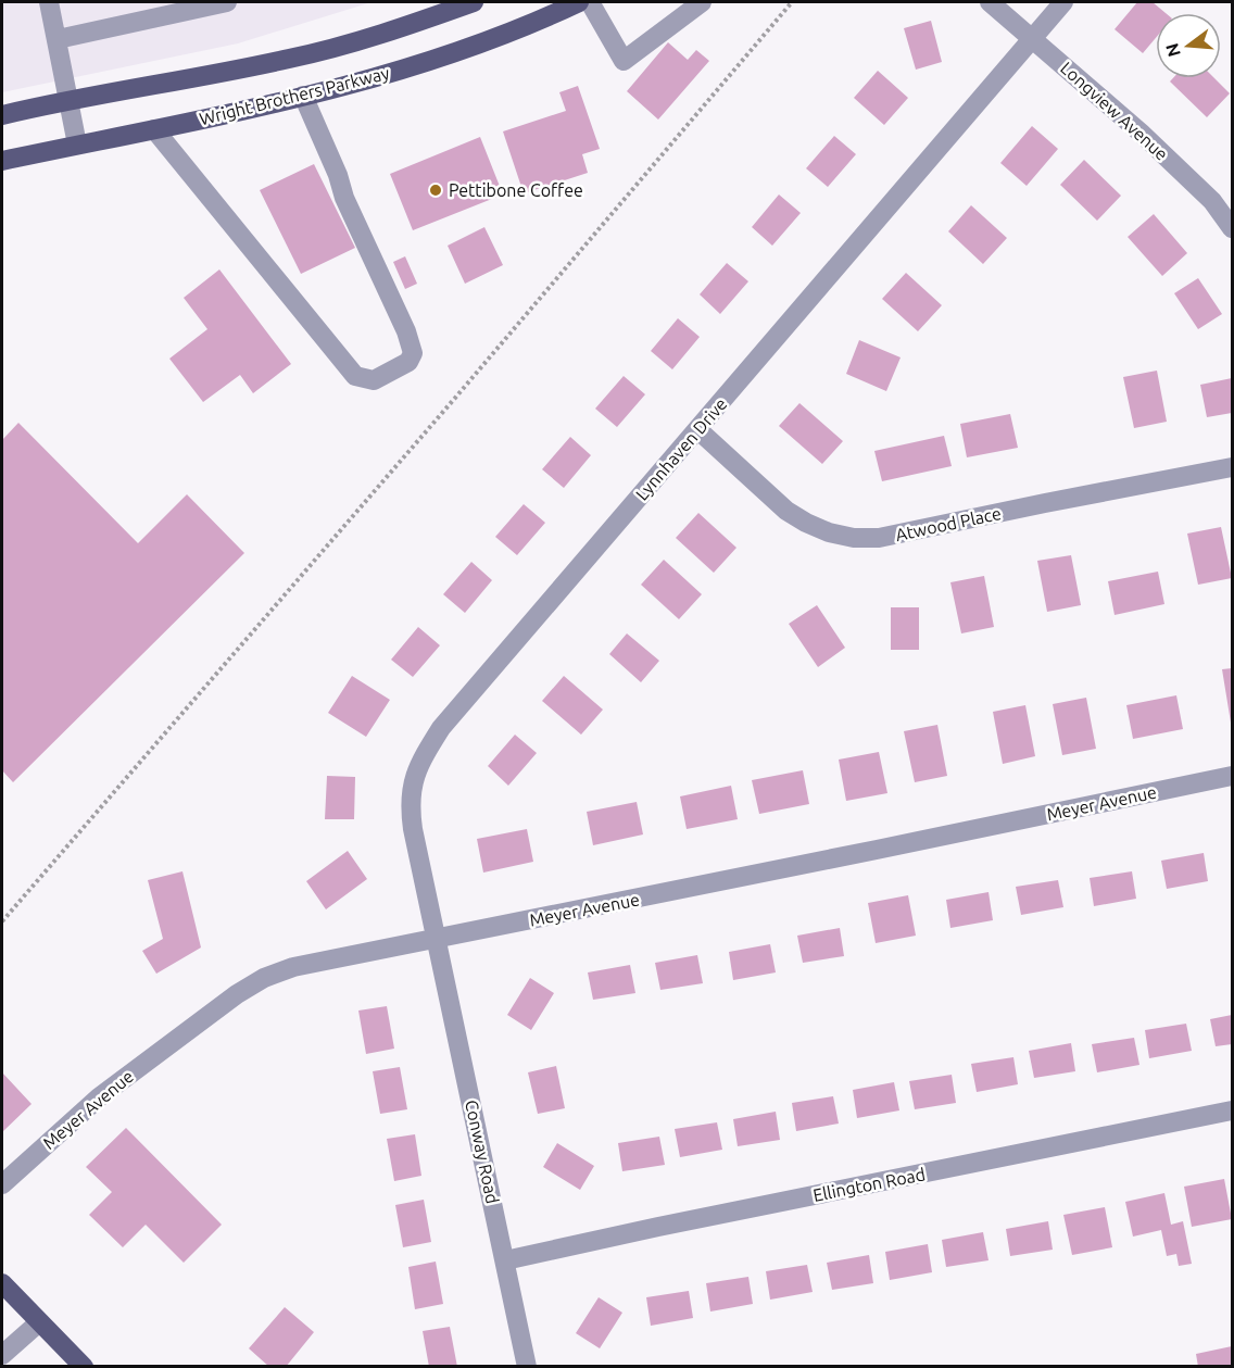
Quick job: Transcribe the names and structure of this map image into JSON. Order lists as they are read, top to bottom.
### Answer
{
  "streets": {
    "main road": ["Wright Brothers Parkway"],
    "street": [
      "Longview Avenue",
      "Lynnhaven Drive",
      "Atwood Place",
      "Meyer Avenue",
      "Conway Road",
      "Ellington Road"
    ]
  },
  "crossings": [
    ["Longview Avenue", "Lynnhaven Drive"],
    ["Lynnhaven Drive", "Atwood Place"],
    ["Lynnhaven Drive", "Meyer Avenue"],
    ["Lynnhaven Drive", "Conway Road"],
    ["Meyer Avenue", "Conway Road"],
    ["Conway Road", "Ellington Road"]
  ],
  "places": ["Pettibone Coffee"],
  "north": "left"
}
